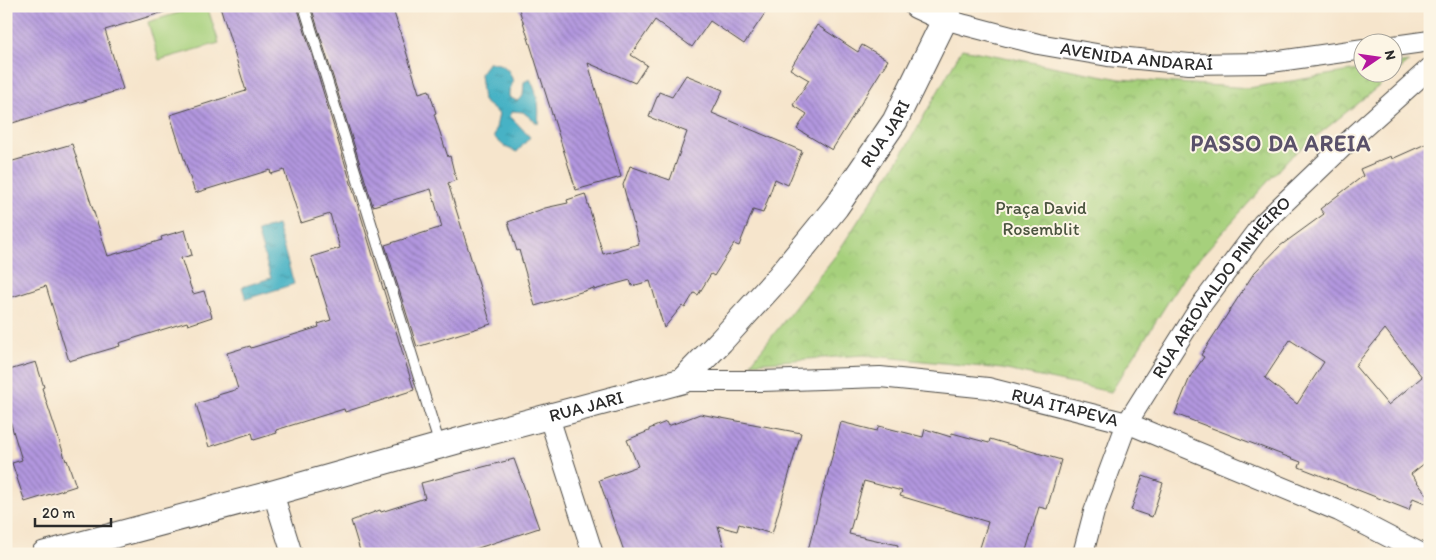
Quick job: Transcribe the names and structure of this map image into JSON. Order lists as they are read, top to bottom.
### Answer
{
  "streets": {
    "street": [
      "AVENIDA ANDARAÍ",
      "RUA JARI",
      "RUA ARIOVALDO PINHEIRO",
      "RUA ITAPEVA"
    ]
  },
  "crossings": [
    ["AVENIDA ANDARAÍ", "RUA JARI"],
    ["RUA JARI", "RUA ITAPEVA"],
    ["RUA ARIOVALDO PINHEIRO", "RUA ITAPEVA"]
  ],
  "districts": ["PASSO DA AREIA"],
  "parks": ["Praça David Rosemblit"],
  "scale_bar": "20 m",
  "north": "right"
}
